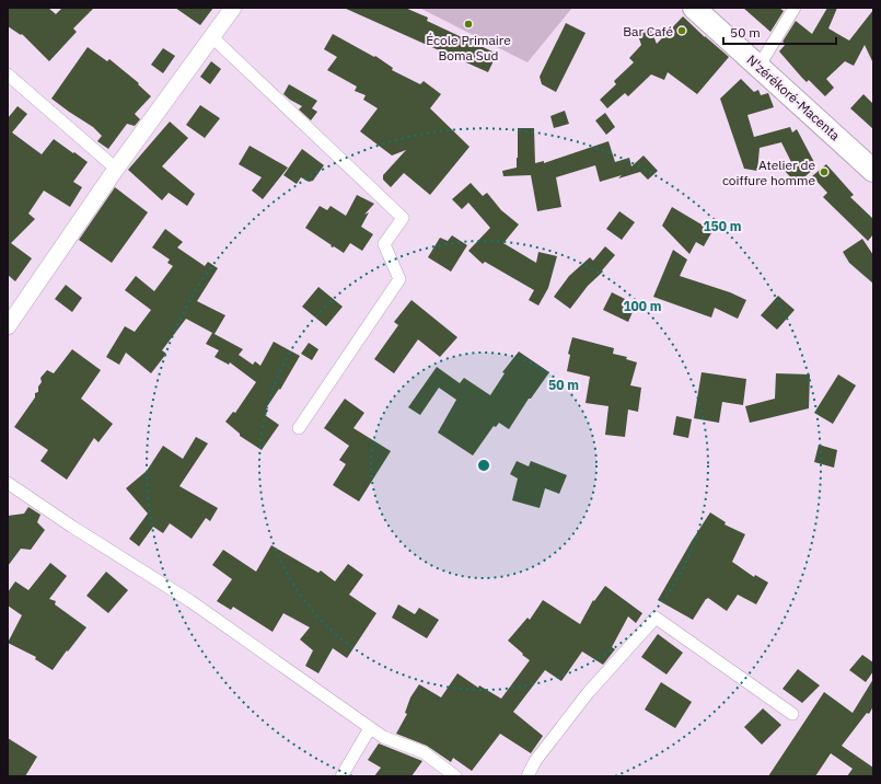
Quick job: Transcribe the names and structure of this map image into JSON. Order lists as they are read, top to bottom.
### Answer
{
  "streets": {
    "highway": ["N'zérékoré-Macenta"]
  },
  "places": ["École Primaire Boma Sud", "Bar Café", "Atelier de coiffure homme"],
  "scale_bar": "50 m",
  "rings": ["150 m", "100 m", "50 m"]
}
